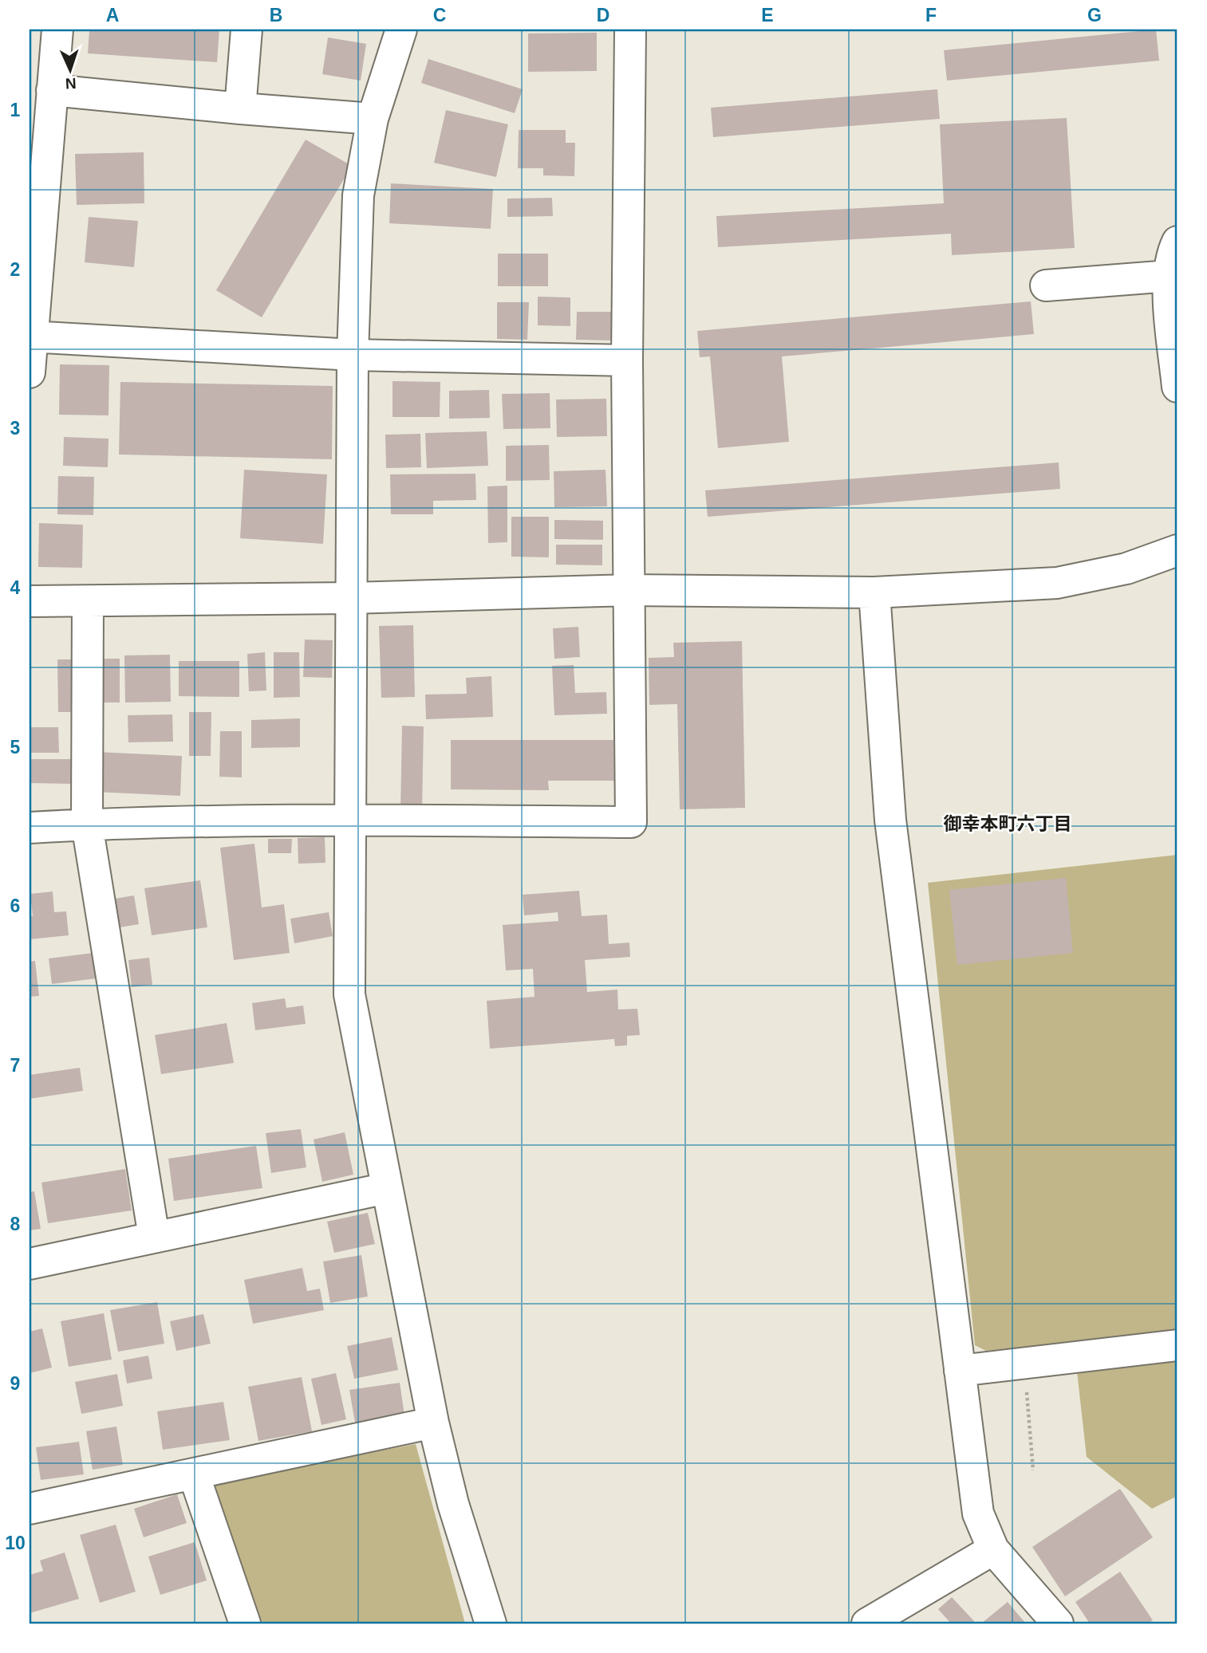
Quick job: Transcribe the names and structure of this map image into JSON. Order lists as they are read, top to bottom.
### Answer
{
  "districts": ["御幸本町六丁目"],
  "north": "bottom",
  "grid": {
    "columns": [
      "A",
      "B",
      "C",
      "D",
      "E",
      "F",
      "G"
    ],
    "rows": [
      "1",
      "2",
      "3",
      "4",
      "5",
      "6",
      "7",
      "8",
      "9",
      "10"
    ]
  }
}
